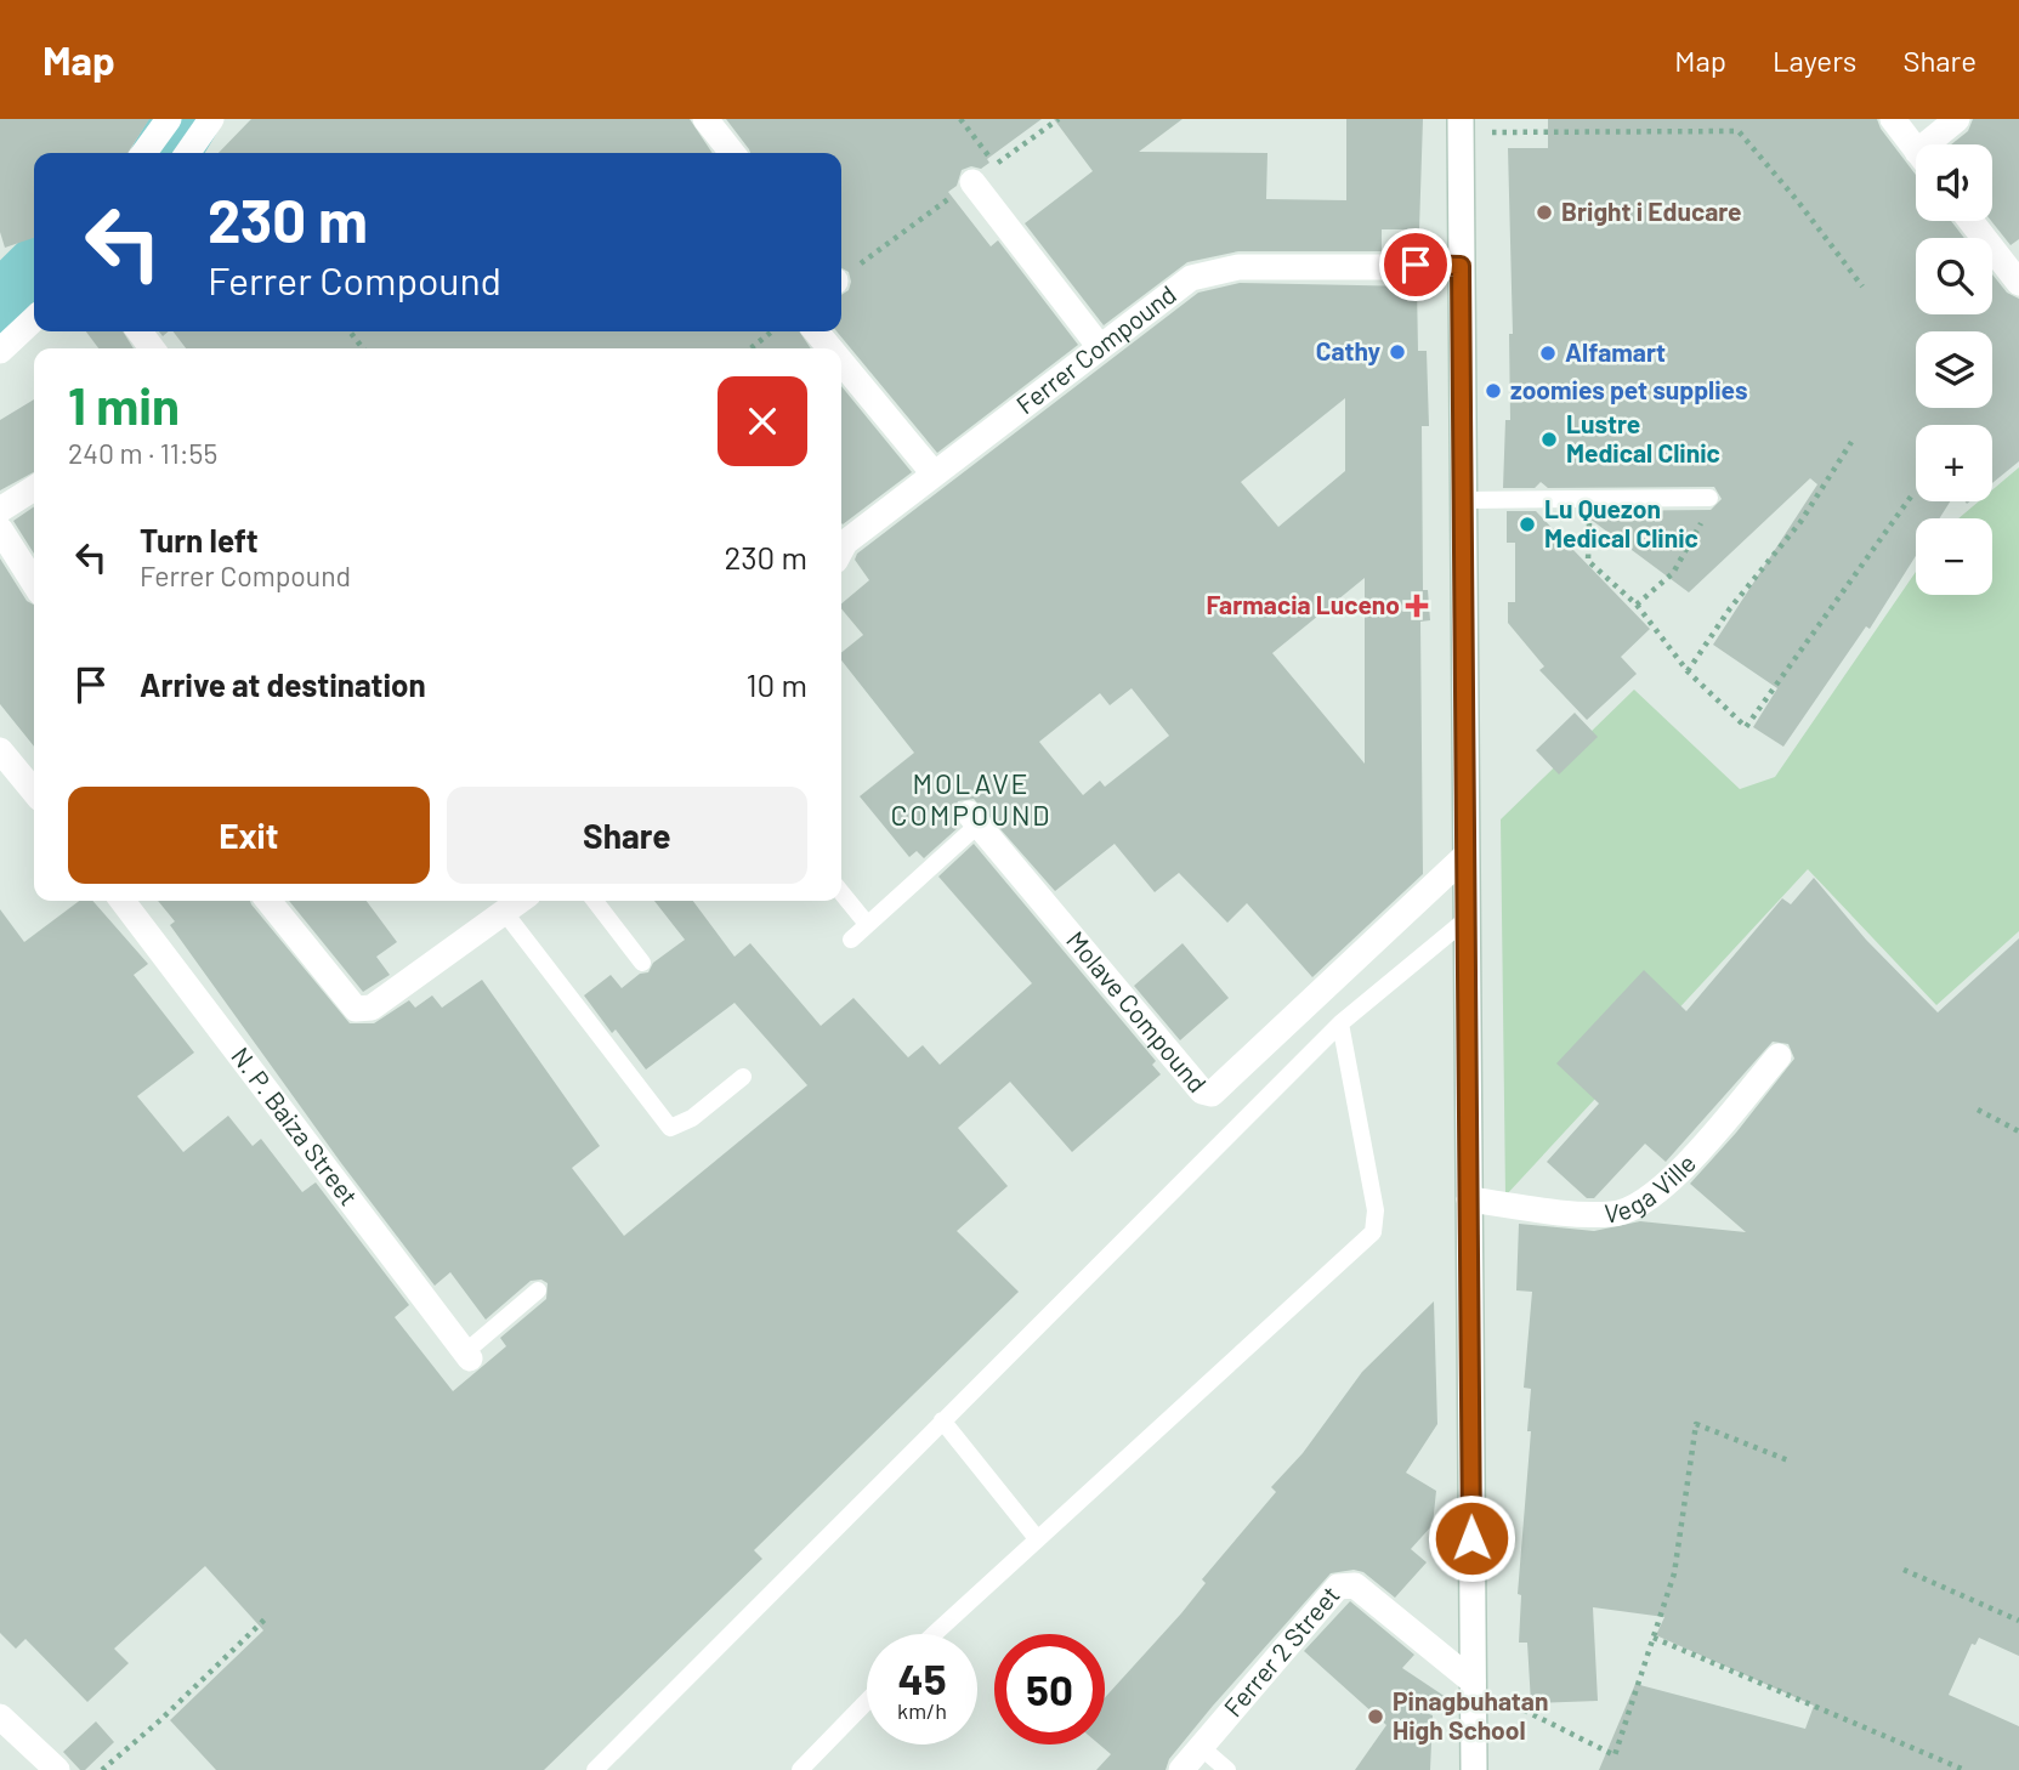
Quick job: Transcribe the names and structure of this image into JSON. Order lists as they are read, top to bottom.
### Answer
{
  "streets": {
    "street": [
      "Ferrer Compound",
      "Molave Compound",
      "N. P. Baiza Street",
      "Vega Ville",
      "Ferrer 2 Street"
    ]
  },
  "districts": ["MOLAVE COMPOUND"],
  "places": {
    "other": [
      "Bright i Educare",
      "Cathy",
      "Alfamart",
      "zoomies pet supplies",
      "Lustre Medical Clinic",
      "Lu Quezon Medical Clinic",
      "Pinagbuhatan High School"
    ],
    "health": ["Farmacia Luceno"]
  },
  "page": {
    "header": "Map",
    "nav": ["Map", "Layers", "Share"],
    "map_buttons": ["+", "−"],
    "turn": ["230 m", "Ferrer Compound"],
    "heading": ["1 min", "240 m · 11:55"],
    "list": [
      {
        "name": "Turn left",
        "note": "Ferrer Compound",
        "value": "230 m"
      },
      {
        "name": "Arrive at destination",
        "value": "10 m"
      }
    ],
    "buttons": ["Exit", "Share"],
    "speed": "45 km/h",
    "limit": "50"
  }
}
